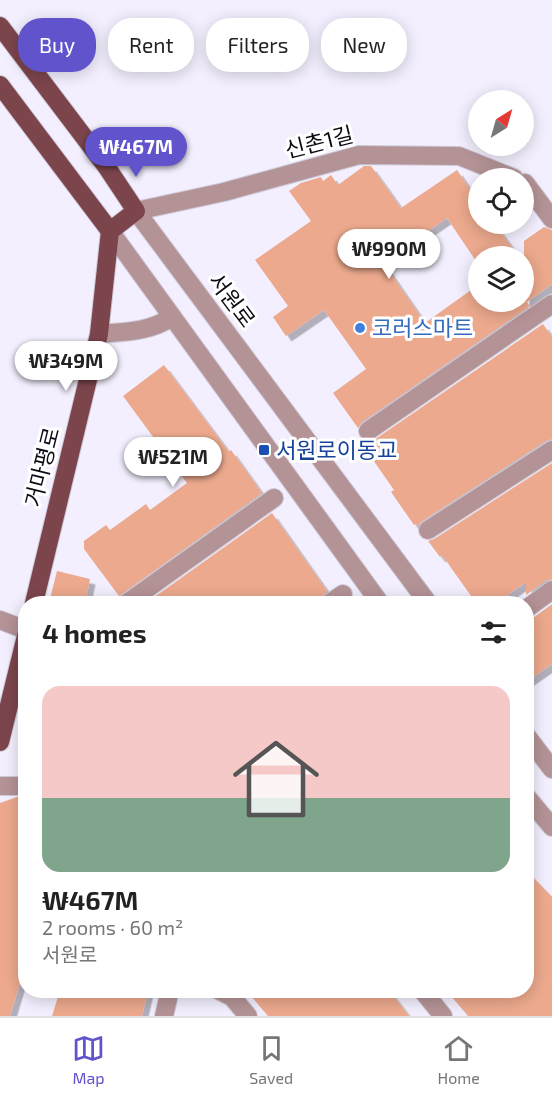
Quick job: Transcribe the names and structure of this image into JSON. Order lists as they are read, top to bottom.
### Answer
{
  "streets": {
    "main road": ["서원로", "거마평로"],
    "street": ["신촌1길"]
  },
  "crossings": [
    ["신촌1길", "서원로"]
  ],
  "places": {
    "other": ["코러스마트"],
    "transit": ["서원로이동교"]
  },
  "north": "top right",
  "page": {
    "chip": [
      "Buy",
      "Rent",
      "Filters",
      "New"
    ],
    "price": [
      "₩467M",
      "₩990M",
      "₩349M",
      "₩521M"
    ],
    "heading": "4 homes",
    "list": [
      {
        "name": "₩467M",
        "note": "2 rooms · 60 m² · 서원로"
      }
    ],
    "tabs": ["Map", "Saved", "Home"]
  }
}
